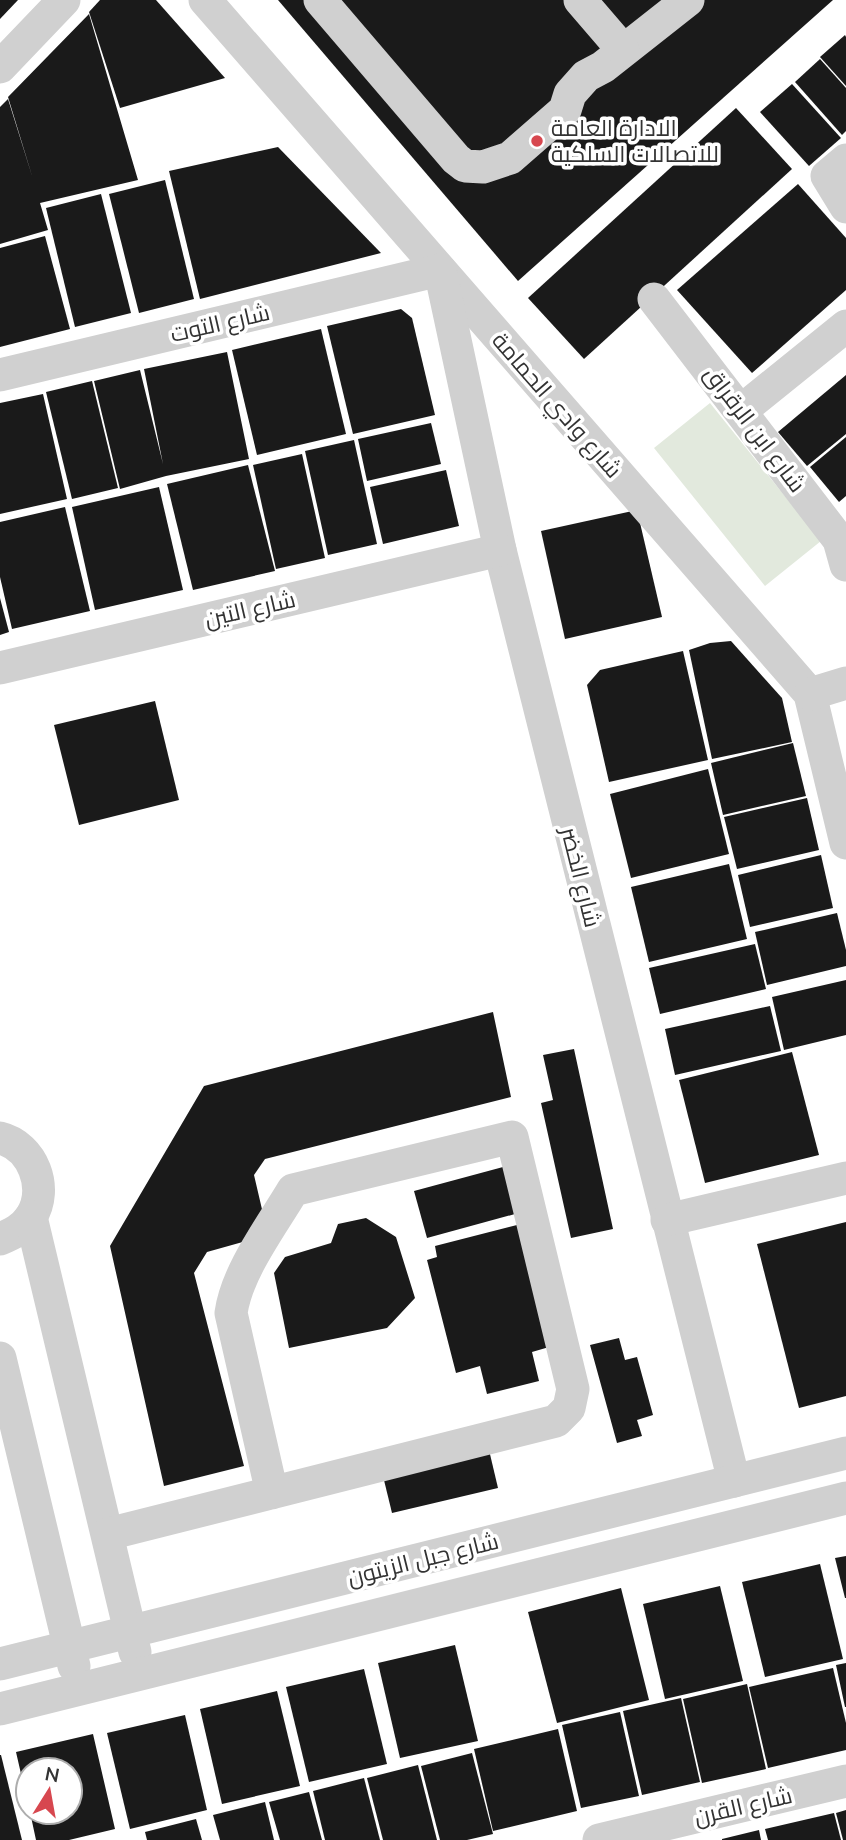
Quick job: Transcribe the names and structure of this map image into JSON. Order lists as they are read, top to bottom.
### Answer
{
  "streets": {
    "street": [
      "شارع التوت",
      "شارع وادي الحمامة",
      "شارع ابن الرقراق",
      "شارع التين",
      "شارع الخضر",
      "شارع جبل الزيتون",
      "شارع القرن"
    ]
  },
  "crossings": [
    ["شارع التوت", "شارع وادي الحمامة"],
    ["شارع التوت", "شارع الخضر"],
    ["شارع وادي الحمامة", "شارع الخضر"],
    ["شارع التين", "شارع الخضر"],
    ["شارع الخضر", "شارع جبل الزيتون"]
  ],
  "places": ["الادارة العامة للاتصالات السلكية"],
  "north": "top"
}
